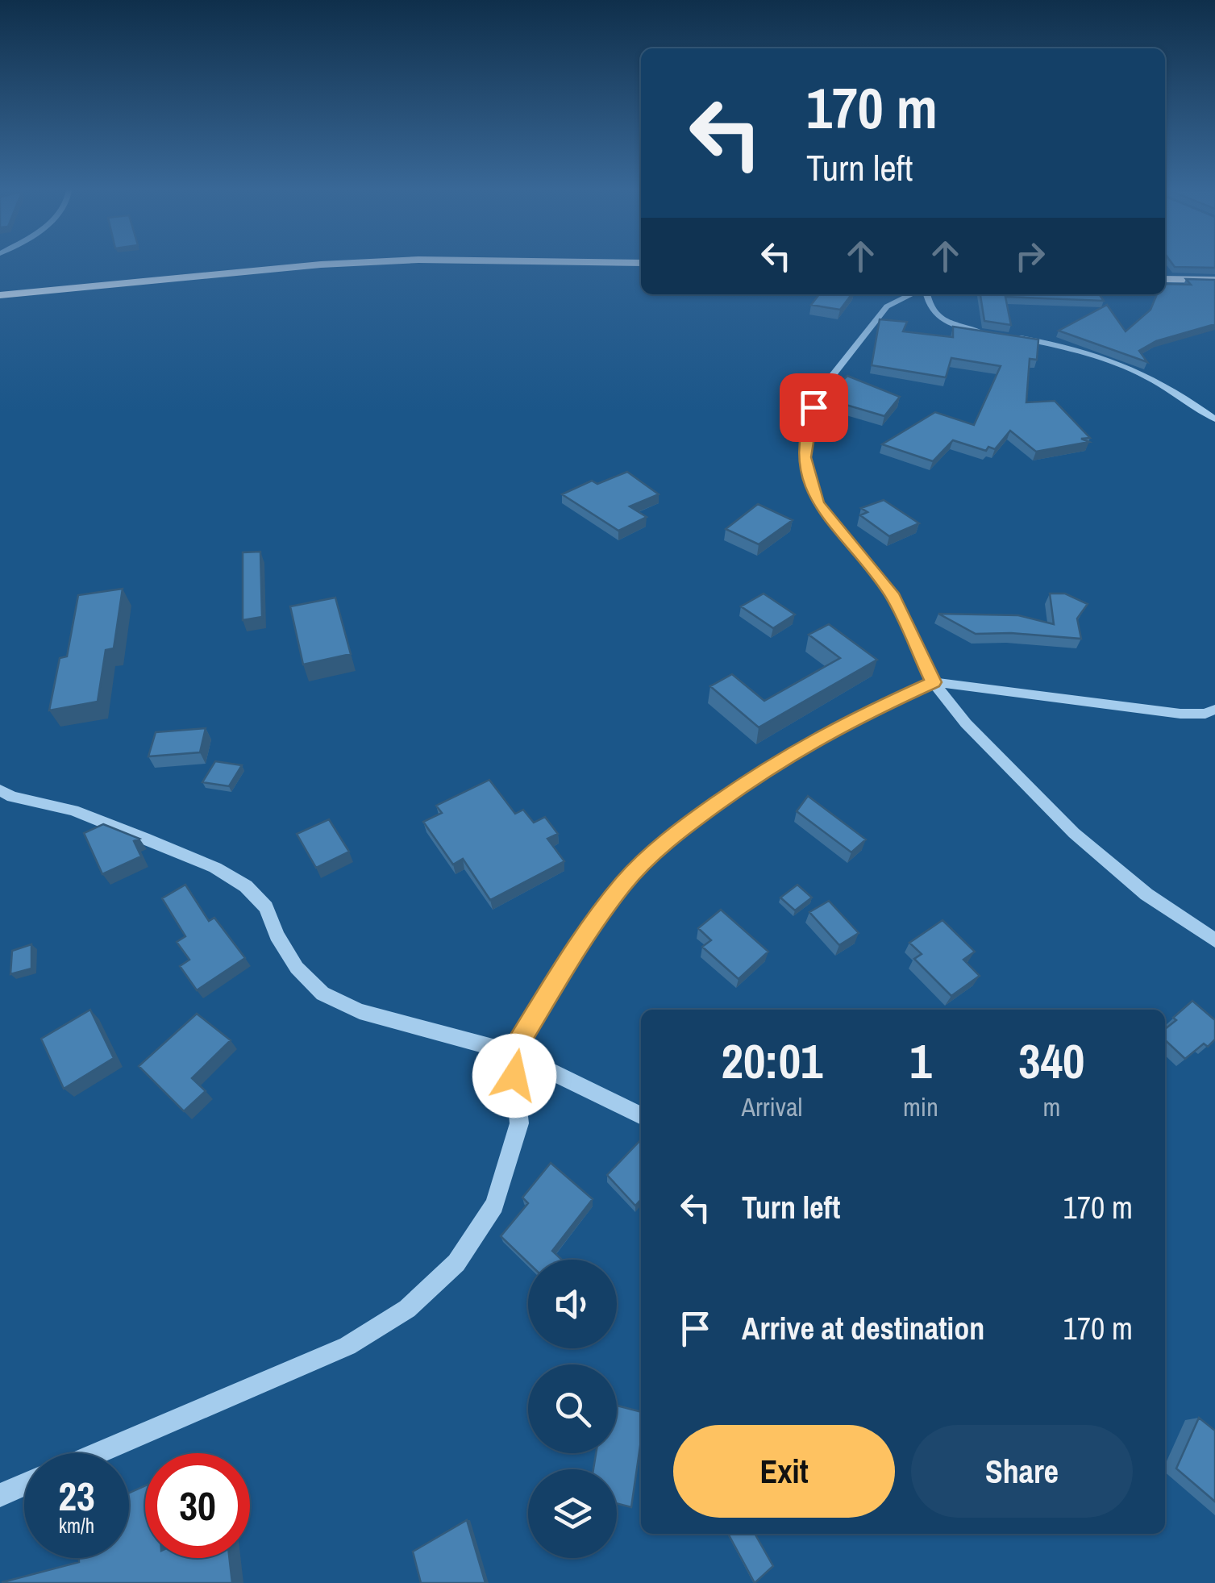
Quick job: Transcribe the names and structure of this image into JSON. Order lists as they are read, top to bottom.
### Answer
{
  "page": {
    "turn": ["170 m", "Turn left"],
    "eta": [
      "20:01",
      "Arrival",
      "1",
      "min",
      "340",
      "m"
    ],
    "list": [
      {
        "name": "Turn left",
        "value": "170 m"
      },
      {
        "name": "Arrive at destination",
        "value": "170 m"
      }
    ],
    "buttons": ["Exit", "Share"],
    "speed": "23 km/h",
    "limit": "30"
  }
}
